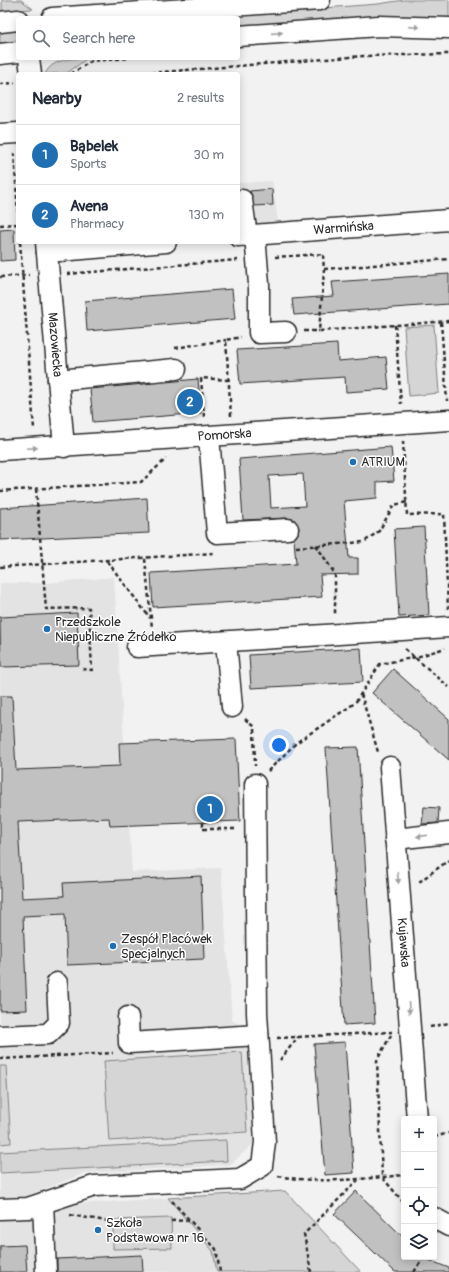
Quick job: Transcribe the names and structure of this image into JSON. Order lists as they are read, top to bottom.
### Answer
{
  "streets": {
    "street": [
      "Warmińska",
      "Mazowiecka",
      "Pomorska",
      "Kujawska"
    ]
  },
  "crossings": [
    ["Mazowiecka", "Pomorska"]
  ],
  "places": [
    "ATRIUM",
    "Przedszkole Niepubliczne Źródełko",
    "Zespół Placówek Specjalnych",
    "Szkoła Podstawowa nr 16"
  ],
  "page": {
    "search": "Search here",
    "heading": ["Nearby", "2 results"],
    "list": [
      {
        "mark": "1",
        "name": "Bąbelek",
        "note": "Sports",
        "value": "30 m"
      },
      {
        "mark": "2",
        "name": "Avena",
        "note": "Pharmacy",
        "value": "130 m"
      }
    ],
    "pins": ["2", "1"],
    "map_buttons": ["+", "−"]
  }
}
